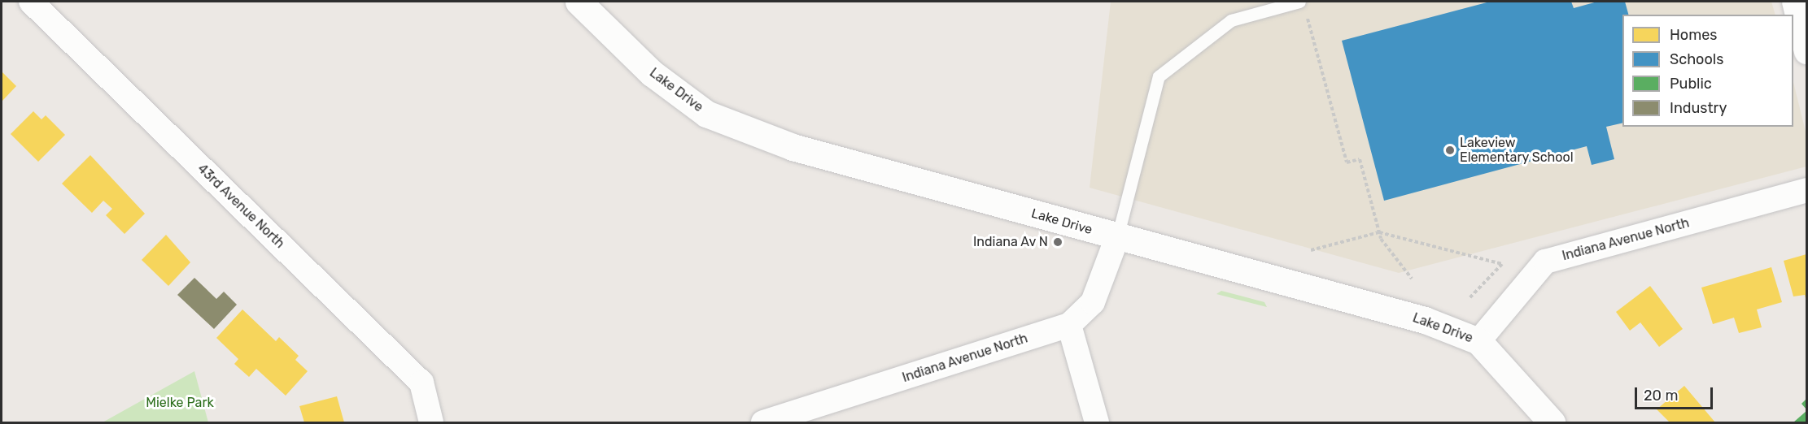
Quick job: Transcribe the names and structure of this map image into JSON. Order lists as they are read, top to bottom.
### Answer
{
  "streets": {
    "street": ["Lake Drive", "43rd Avenue North", "Indiana Avenue North"]
  },
  "crossings": [
    ["Lake Drive", "Indiana Avenue North"]
  ],
  "parks": ["Mielke Park"],
  "places": ["Lakeview Elementary School", "Indiana Av N"],
  "legend": [
    "Homes",
    "Schools",
    "Public",
    "Industry"
  ],
  "scale_bar": "20 m"
}
